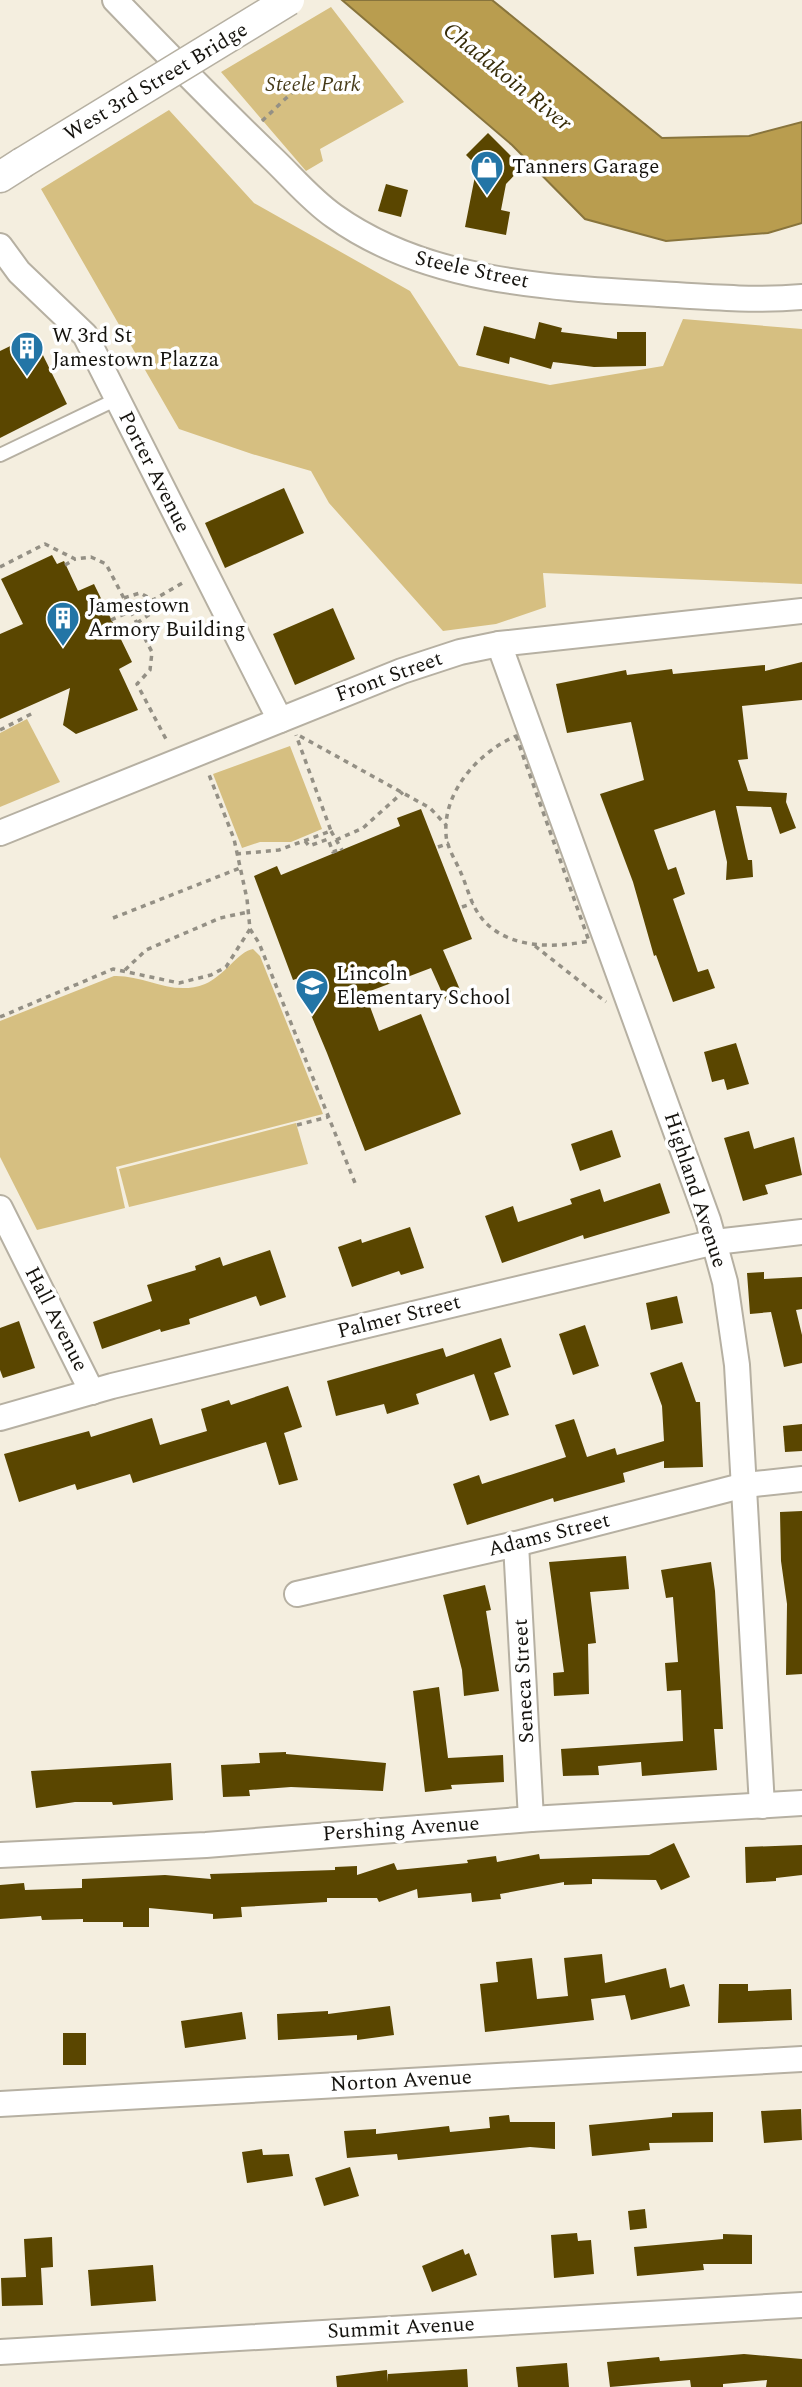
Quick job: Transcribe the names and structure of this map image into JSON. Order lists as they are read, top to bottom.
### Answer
{
  "streets": {
    "street": [
      "West 3rd Street Bridge",
      "Steele Street",
      "Porter Avenue",
      "Front Street",
      "Highland Avenue",
      "Palmer Street",
      "Hall Avenue",
      "Adams Street",
      "Seneca Street",
      "Pershing Avenue",
      "Norton Avenue",
      "Summit Avenue"
    ]
  },
  "crossings": [
    ["Porter Avenue", "Front Street"],
    ["Front Street", "Highland Avenue"],
    ["Highland Avenue", "Palmer Street"],
    ["Highland Avenue", "Adams Street"],
    ["Highland Avenue", "Pershing Avenue"],
    ["Palmer Street", "Hall Avenue"],
    ["Adams Street", "Seneca Street"],
    ["Seneca Street", "Pershing Avenue"]
  ],
  "water": ["Chadakoin River"],
  "parks": ["Steele Park"],
  "places": {
    "shop": ["Tanners Garage"],
    "building": ["W 3rd St Jamestown Plazza", "Jamestown Armory Building"],
    "school or university": ["Lincoln Elementary School"]
  }
}
